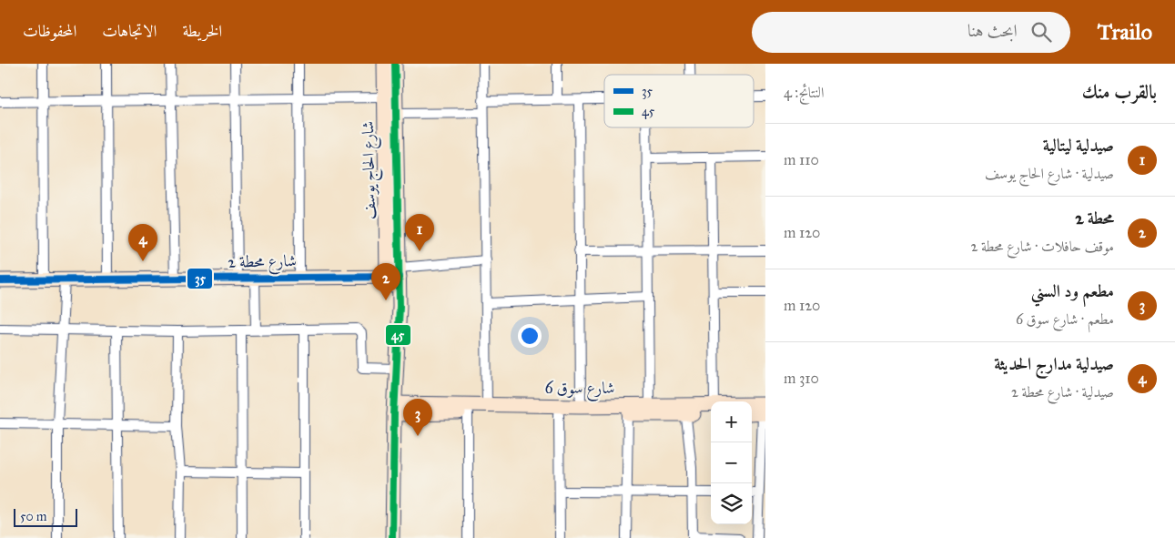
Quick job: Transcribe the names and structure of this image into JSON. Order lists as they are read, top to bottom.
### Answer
{
  "streets": {
    "street": ["شارع الحاج يوسف", "شارع محطة 2", "شارع سوق 6"]
  },
  "crossings": [
    ["شارع الحاج يوسف", "شارع محطة 2"]
  ],
  "lines": ["transit line 45", "transit line 35"],
  "legend": ["35", "45"],
  "scale_bar": "50 m",
  "page": {
    "header": "Trailo",
    "search": "ابحث هنا",
    "nav": ["الخريطة", "الاتجاهات", "المحفوظات"],
    "heading": ["بالقرب منك", "النتائج: 4"],
    "list": [
      {
        "mark": "1",
        "name": "صيدلية ليتالية",
        "note": "صيدلية · شارع الحاج يوسف",
        "value": "110 m"
      },
      {
        "mark": "2",
        "name": "محطة 2",
        "note": "موقف حافلات · شارع محطة 2",
        "value": "120 m"
      },
      {
        "mark": "3",
        "name": "مطعم ود السني",
        "note": "مطعم · شارع سوق 6",
        "value": "120 m"
      },
      {
        "mark": "4",
        "name": "صيدلية مدارج الحديثة",
        "note": "صيدلية · شارع محطة 2",
        "value": "310 m"
      }
    ],
    "pins": [
      "1",
      "4",
      "2",
      "3"
    ],
    "map_buttons": ["+", "−"],
    "scale": "50 m"
  }
}
